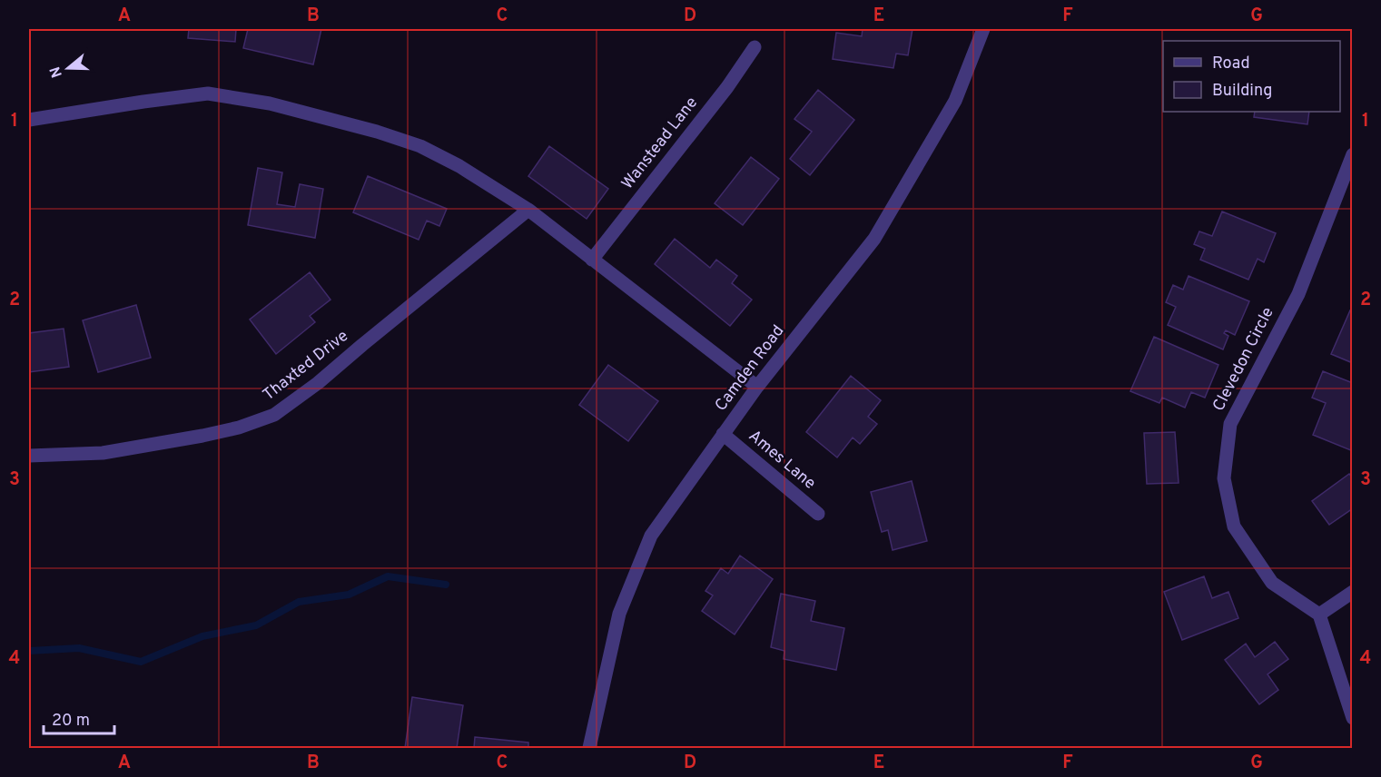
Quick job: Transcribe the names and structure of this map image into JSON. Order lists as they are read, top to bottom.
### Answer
{
  "streets": {
    "street": [
      "Wanstead Lane",
      "Clevedon Circle",
      "Thaxted Drive",
      "Camden Road",
      "Ames Lane"
    ]
  },
  "crossings": [
    ["Camden Road", "Ames Lane"]
  ],
  "legend": ["Road", "Building"],
  "scale_bar": "20 m",
  "north": "left",
  "grid": {
    "columns": [
      "A",
      "B",
      "C",
      "D",
      "E",
      "F",
      "G"
    ],
    "rows": [
      "1",
      "2",
      "3",
      "4"
    ]
  }
}
